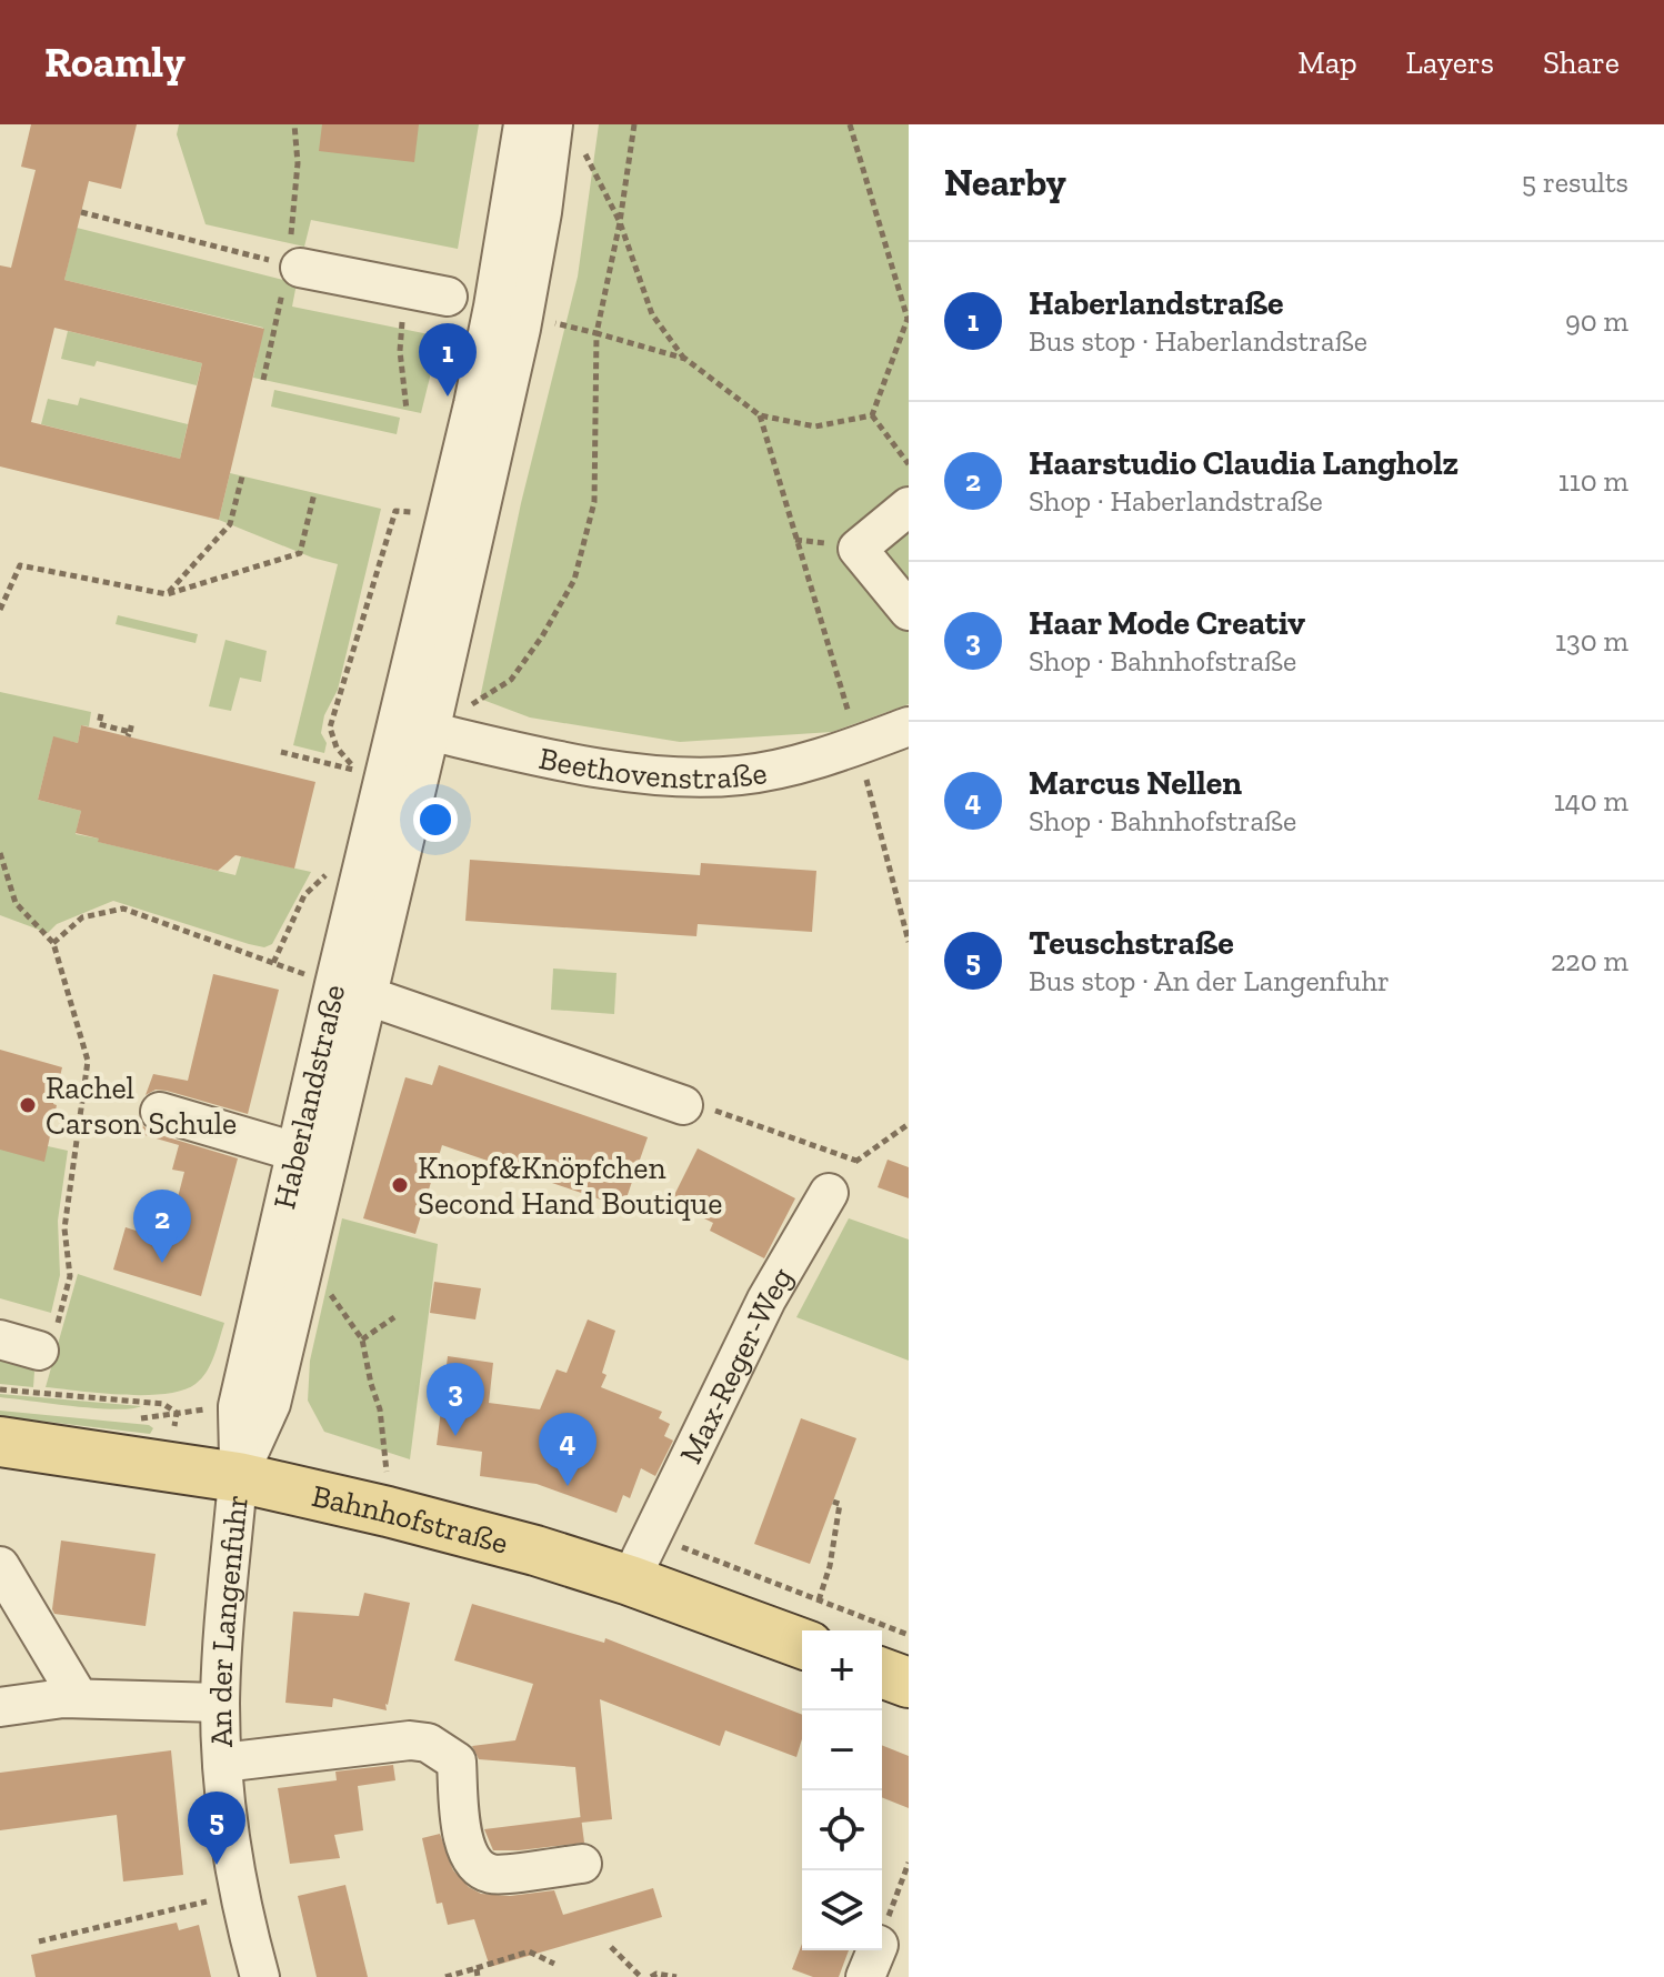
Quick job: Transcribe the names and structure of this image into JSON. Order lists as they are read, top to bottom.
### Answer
{
  "streets": {
    "main road": ["Bahnhofstraße"],
    "street": [
      "Beethovenstraße",
      "Haberlandstraße",
      "Max-Reger-Weg",
      "An der Langenfuhr"
    ]
  },
  "crossings": [
    ["Beethovenstraße", "Haberlandstraße"],
    ["Haberlandstraße", "Bahnhofstraße"],
    ["Haberlandstraße", "An der Langenfuhr"],
    ["Max-Reger-Weg", "Bahnhofstraße"],
    ["Bahnhofstraße", "An der Langenfuhr"]
  ],
  "places": ["Rachel Carson Schule", "Knopf&Knöpfchen Second Hand Boutique"],
  "page": {
    "header": "Roamly",
    "nav": ["Map", "Layers", "Share"],
    "heading": ["Nearby", "5 results"],
    "list": [
      {
        "mark": "1",
        "name": "Haberlandstraße",
        "note": "Bus stop · Haberlandstraße",
        "value": "90 m"
      },
      {
        "mark": "2",
        "name": "Haarstudio Claudia Langholz",
        "note": "Shop · Haberlandstraße",
        "value": "110 m"
      },
      {
        "mark": "3",
        "name": "Haar Mode Creativ",
        "note": "Shop · Bahnhofstraße",
        "value": "130 m"
      },
      {
        "mark": "4",
        "name": "Marcus Nellen",
        "note": "Shop · Bahnhofstraße",
        "value": "140 m"
      },
      {
        "mark": "5",
        "name": "Teuschstraße",
        "note": "Bus stop · An der Langenfuhr",
        "value": "220 m"
      }
    ],
    "pins": [
      "1",
      "2",
      "3",
      "4",
      "5"
    ],
    "map_buttons": ["+", "−"]
  }
}
